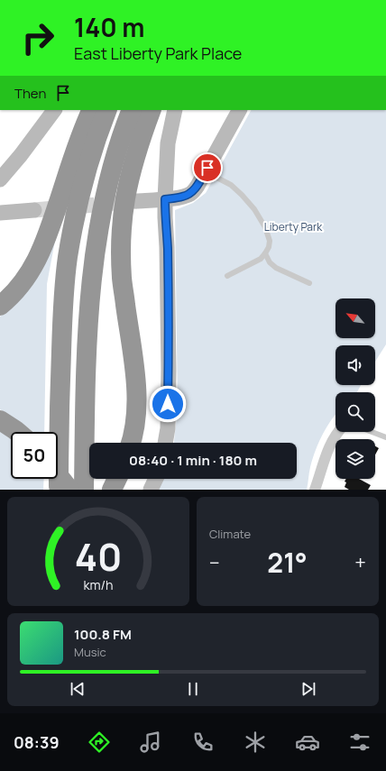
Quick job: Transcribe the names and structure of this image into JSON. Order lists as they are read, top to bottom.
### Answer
{
  "parks": ["Liberty Park"],
  "north": "top left",
  "page": {
    "turn": ["140 m", "East Liberty Park Place"],
    "then": "Then",
    "limit": "50",
    "trip": "08:40 · 1 min · 180 m",
    "tile": "Climate",
    "heat": ["−", "21°", "+"],
    "song": ["100.8 FM", "Music"],
    "tabs": "08:39",
    "gauge": ["40", "km/h"]
  }
}
